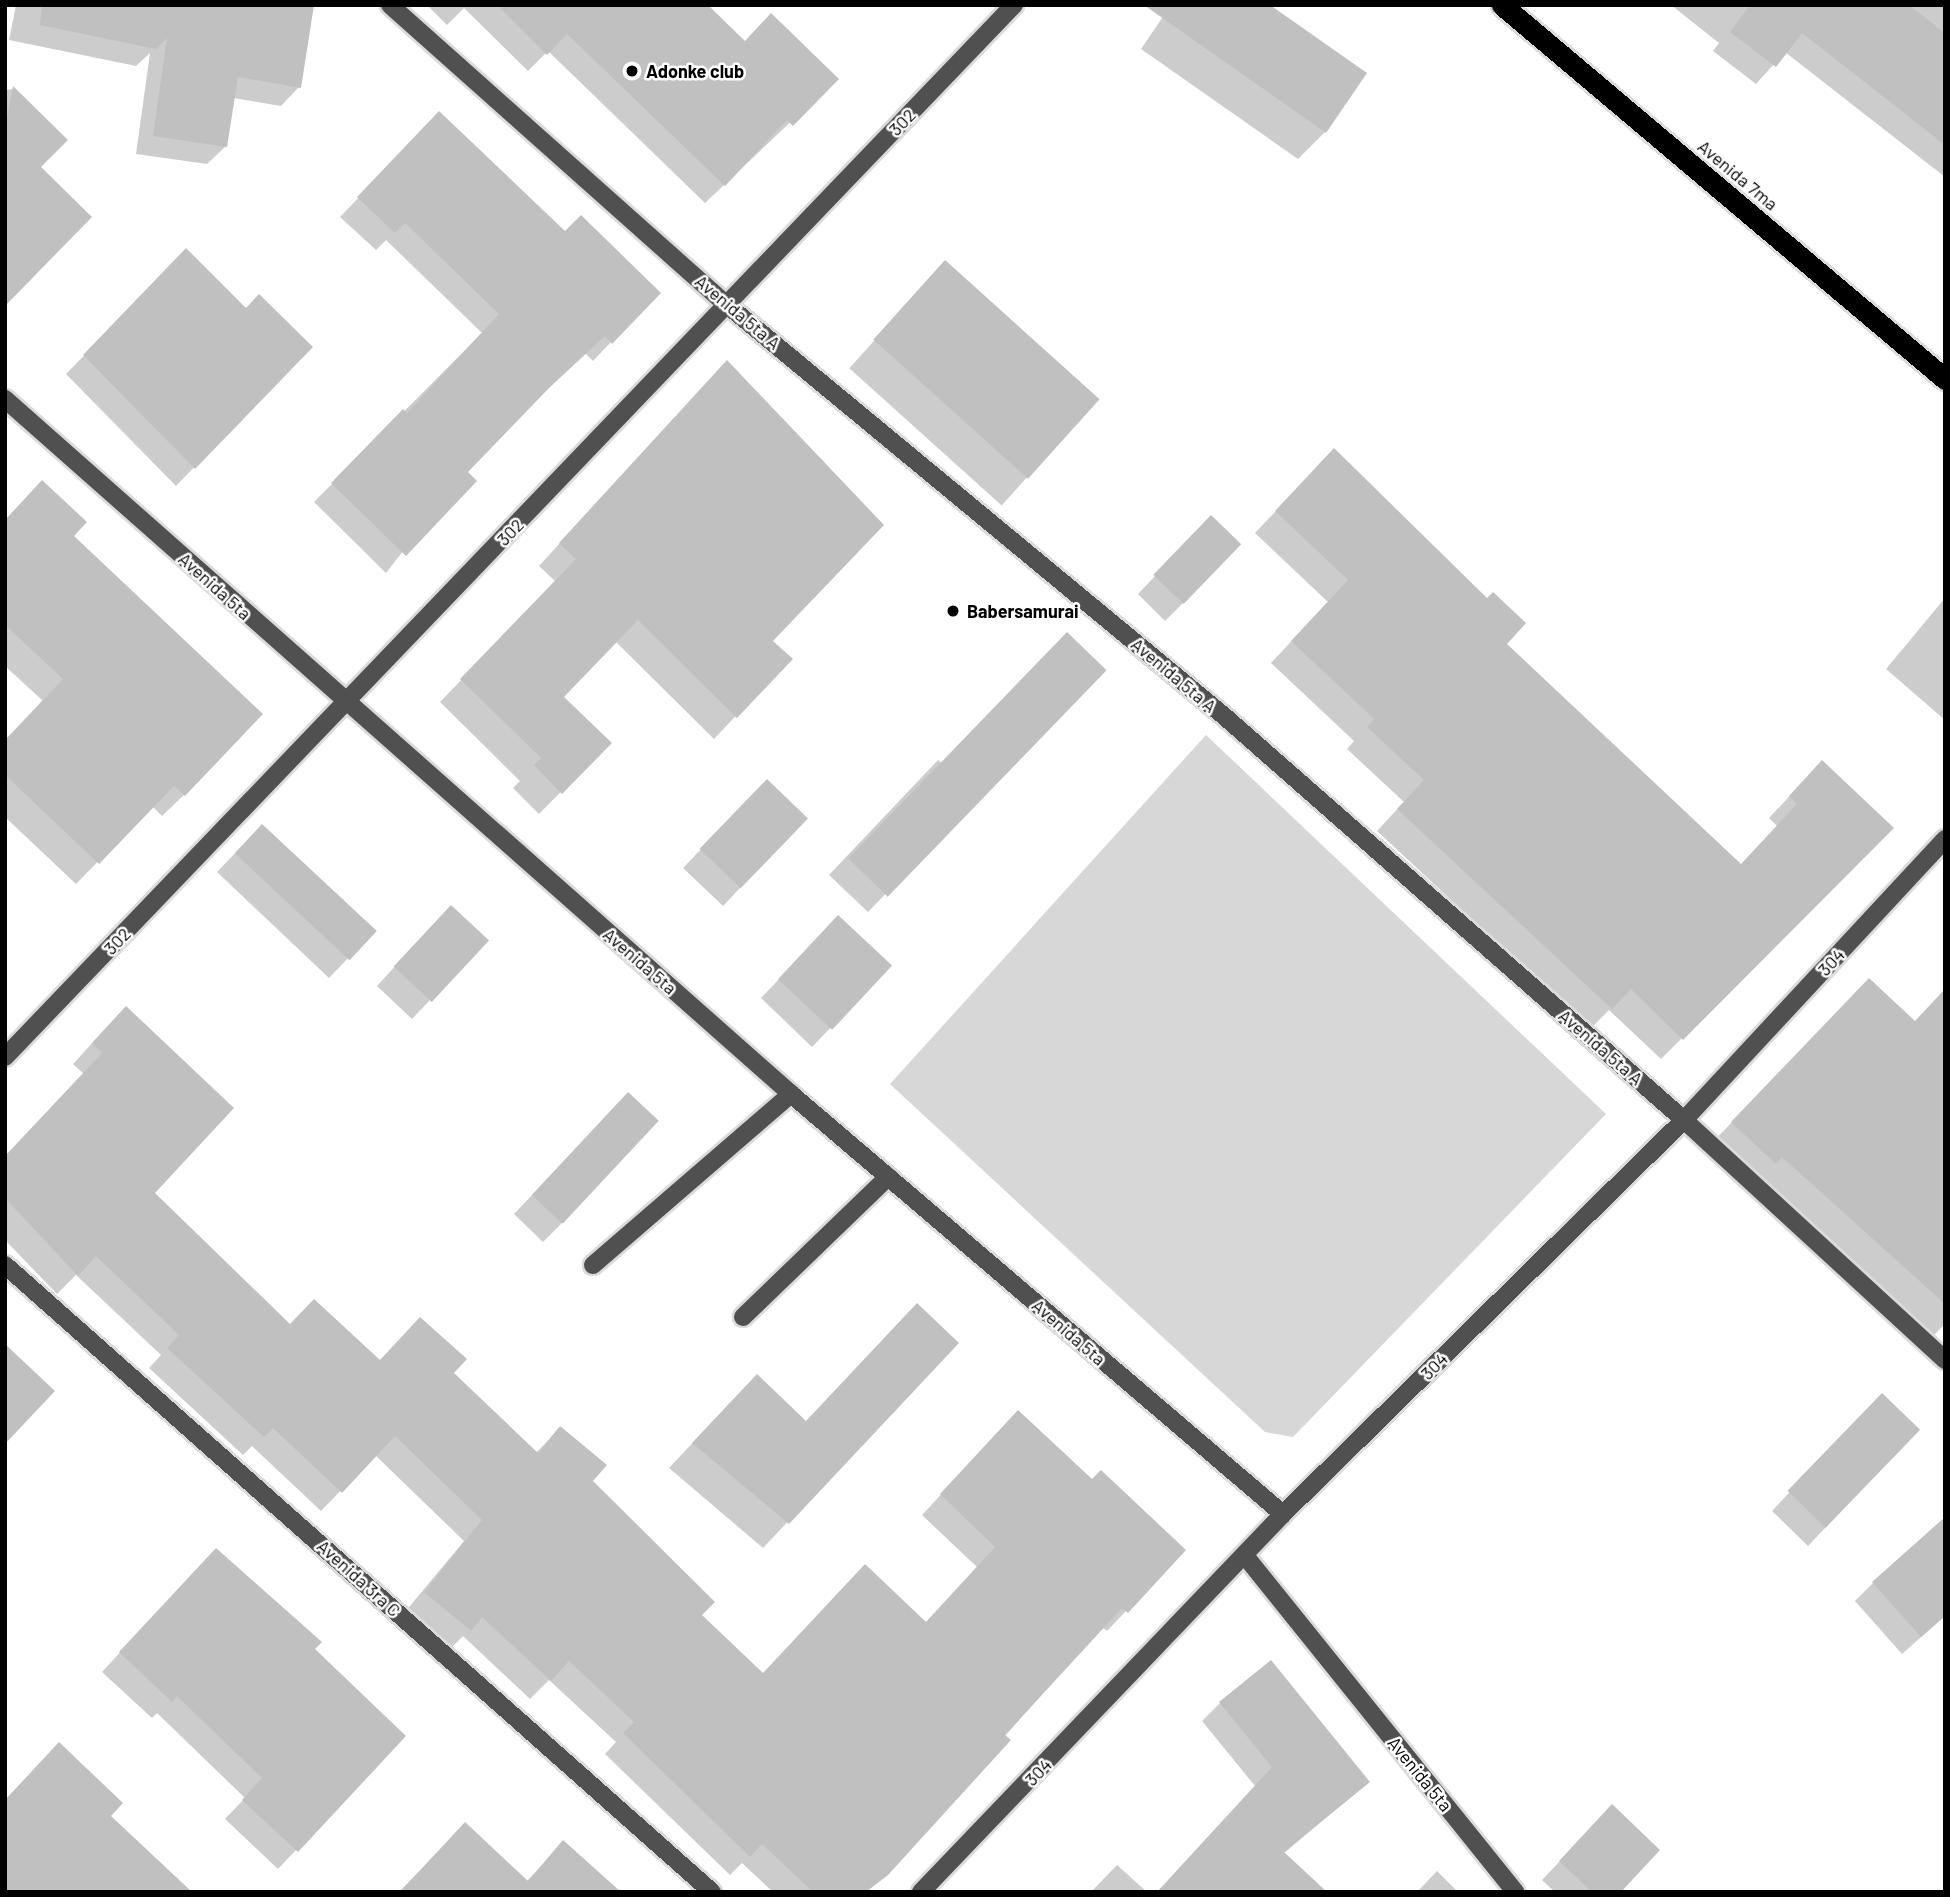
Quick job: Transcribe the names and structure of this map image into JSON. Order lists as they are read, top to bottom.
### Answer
{
  "streets": {
    "highway": ["Avenida 7ma"],
    "street": [
      "302",
      "Avenida 5ta A",
      "Avenida 5ta",
      "304",
      "Avenida 3ra C"
    ]
  },
  "crossings": [
    ["302", "Avenida 5ta A"],
    ["302", "Avenida 5ta"],
    ["Avenida 5ta A", "304"],
    ["Avenida 5ta", "304"]
  ],
  "places": ["Adonke club", "Babersamurai"]
}
